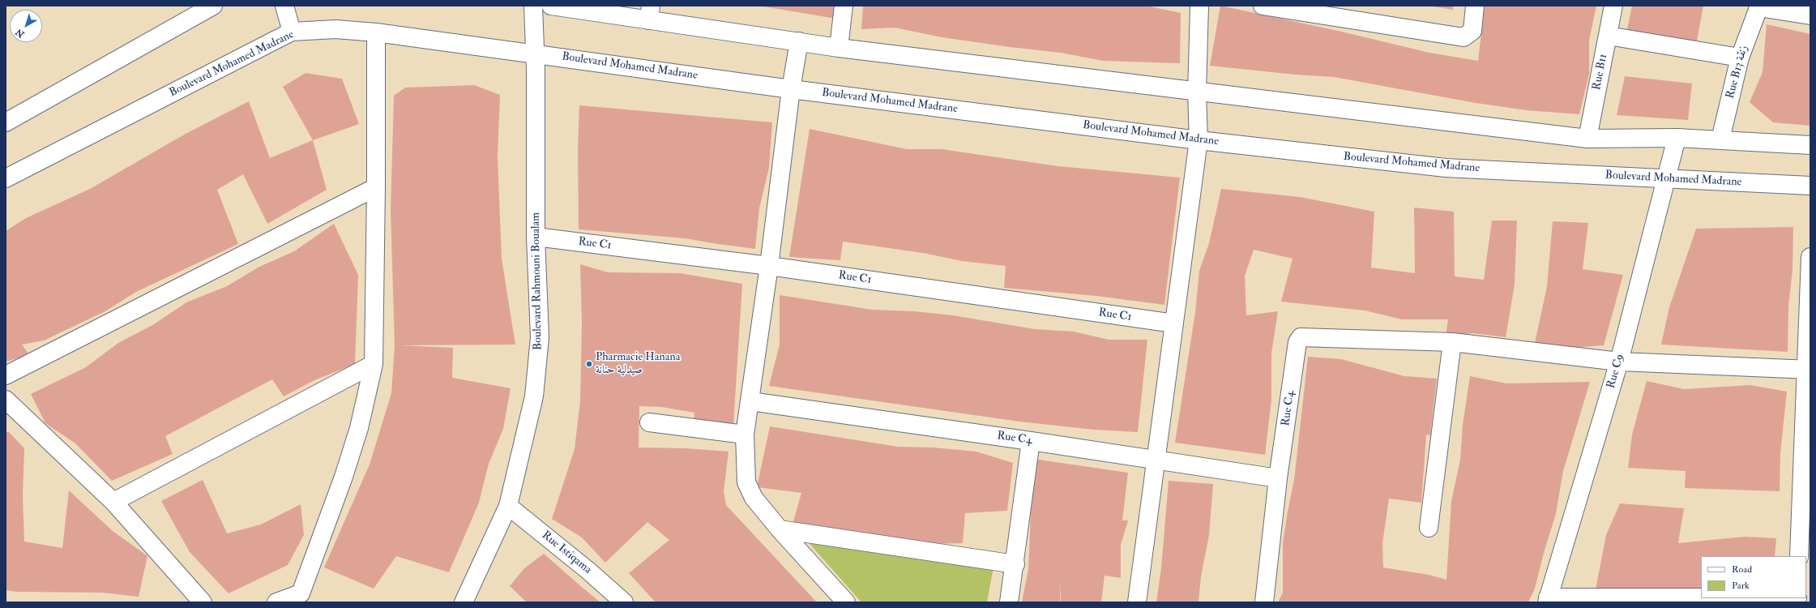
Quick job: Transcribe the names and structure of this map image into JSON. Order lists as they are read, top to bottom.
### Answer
{
  "streets": {
    "street": [
      "Boulevard Mohamed Madrane",
      "Rue B11",
      "Rue B13 زنقة",
      "Rue C1",
      "Boulevard Rahmouni Boualam",
      "Rue C9",
      "Rue C4",
      "Rue Istiqama"
    ]
  },
  "crossings": [
    ["Boulevard Mohamed Madrane", "Boulevard Rahmouni Boualam"],
    ["Boulevard Mohamed Madrane", "Rue C9"],
    ["Rue C1", "Boulevard Rahmouni Boualam"],
    ["Boulevard Rahmouni Boualam", "Rue Istiqama"]
  ],
  "places": ["Pharmacie Hanana صيدلية حنانة"],
  "legend": ["Road", "Park"],
  "north": "bottom left"
}
